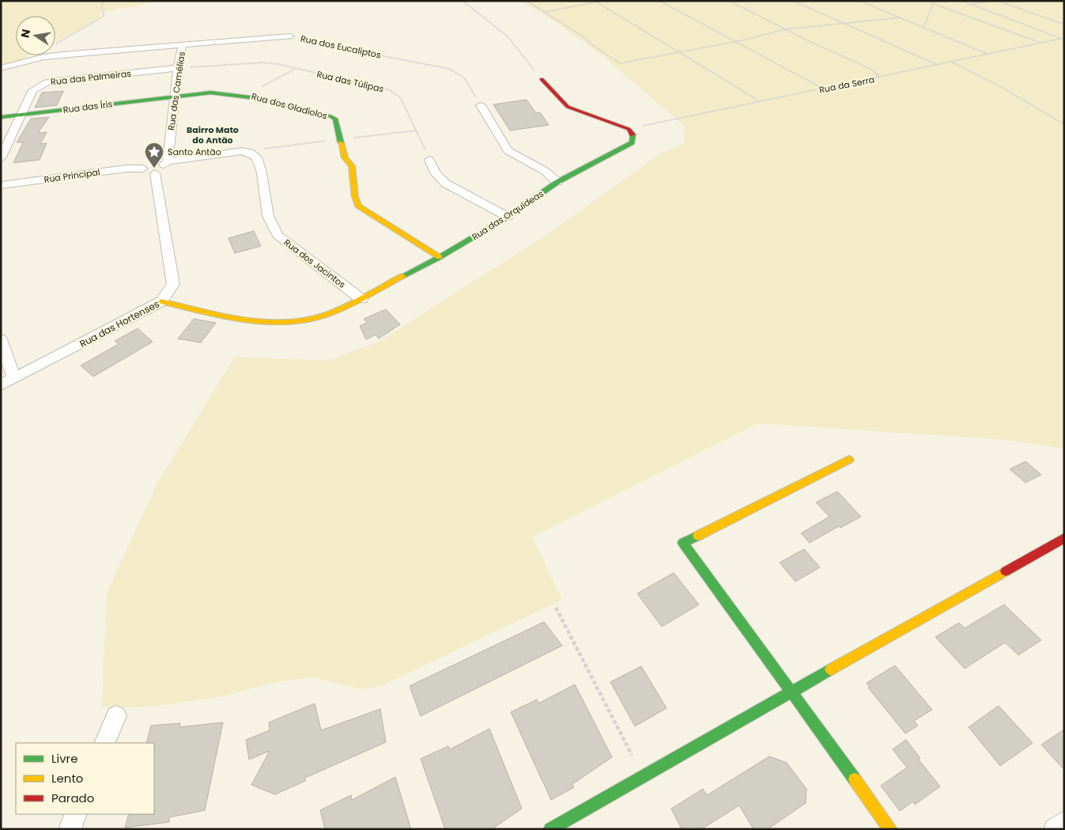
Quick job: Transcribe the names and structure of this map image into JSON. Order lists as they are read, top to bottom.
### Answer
{
  "streets": {
    "street": [
      "Rua dos Eucaliptos",
      "Rua das Palmeiras",
      "Rua das Camélias",
      "Rua dos Gladíolos",
      "Rua das Íris",
      "Rua Principal",
      "Rua das Orquídeas",
      "Rua dos Jacintos",
      "Rua das Hortenses"
    ],
    "path": ["Rua das Túlipas", "Rua da Serra"]
  },
  "crossings": [
    ["Rua dos Eucaliptos", "Rua das Camélias"],
    ["Rua das Palmeiras", "Rua das Túlipas"],
    ["Rua das Palmeiras", "Rua das Camélias"],
    ["Rua das Palmeiras", "Rua das Íris"],
    ["Rua das Túlipas", "Rua das Camélias"],
    ["Rua da Serra", "Rua das Orquídeas"],
    ["Rua das Camélias", "Rua dos Gladíolos"],
    ["Rua das Camélias", "Rua das Íris"],
    ["Rua das Camélias", "Rua Principal"],
    ["Rua das Camélias", "Rua das Hortenses"],
    ["Rua dos Gladíolos", "Rua das Íris"],
    ["Rua dos Gladíolos", "Rua das Orquídeas"],
    ["Rua Principal", "Rua das Hortenses"],
    ["Rua das Orquídeas", "Rua dos Jacintos"],
    ["Rua das Orquídeas", "Rua das Hortenses"]
  ],
  "districts": ["Bairro Mato do Antão"],
  "places": {
    "place": ["Santo Antão"]
  },
  "legend": ["Livre", "Lento", "Parado"],
  "north": "left"
}
